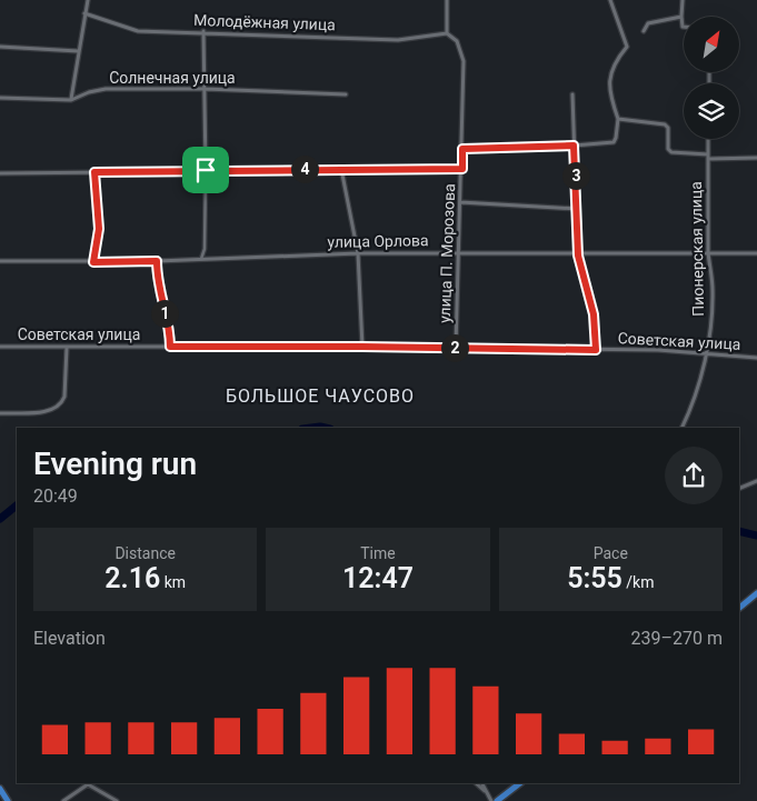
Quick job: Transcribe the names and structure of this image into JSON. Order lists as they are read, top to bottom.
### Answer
{
  "streets": {
    "street": [
      "Молодёжная улица",
      "Солнечная улица",
      "улица Орлова",
      "Пионерская улица",
      "улица П. Морозова",
      "Советская улица"
    ]
  },
  "crossings": [
    ["Молодёжная улица", "улица П. Морозова"],
    ["улица Орлова", "Пионерская улица"],
    ["улица Орлова", "улица П. Морозова"],
    ["Пионерская улица", "Советская улица"],
    ["улица П. Морозова", "Советская улица"]
  ],
  "districts": ["БОЛЬШОЕ ЧАУСОВО"],
  "north": "top right",
  "page": {
    "pins": [
      "4",
      "3",
      "1",
      "2"
    ],
    "heading": ["Evening run", "20:49"],
    "stats": [
      ["Distance", "2.16 km"],
      ["Time", "12:47"],
      ["Pace", "5:55 /km"]
    ],
    "chart": ["Elevation", "239–270 m"]
  }
}
